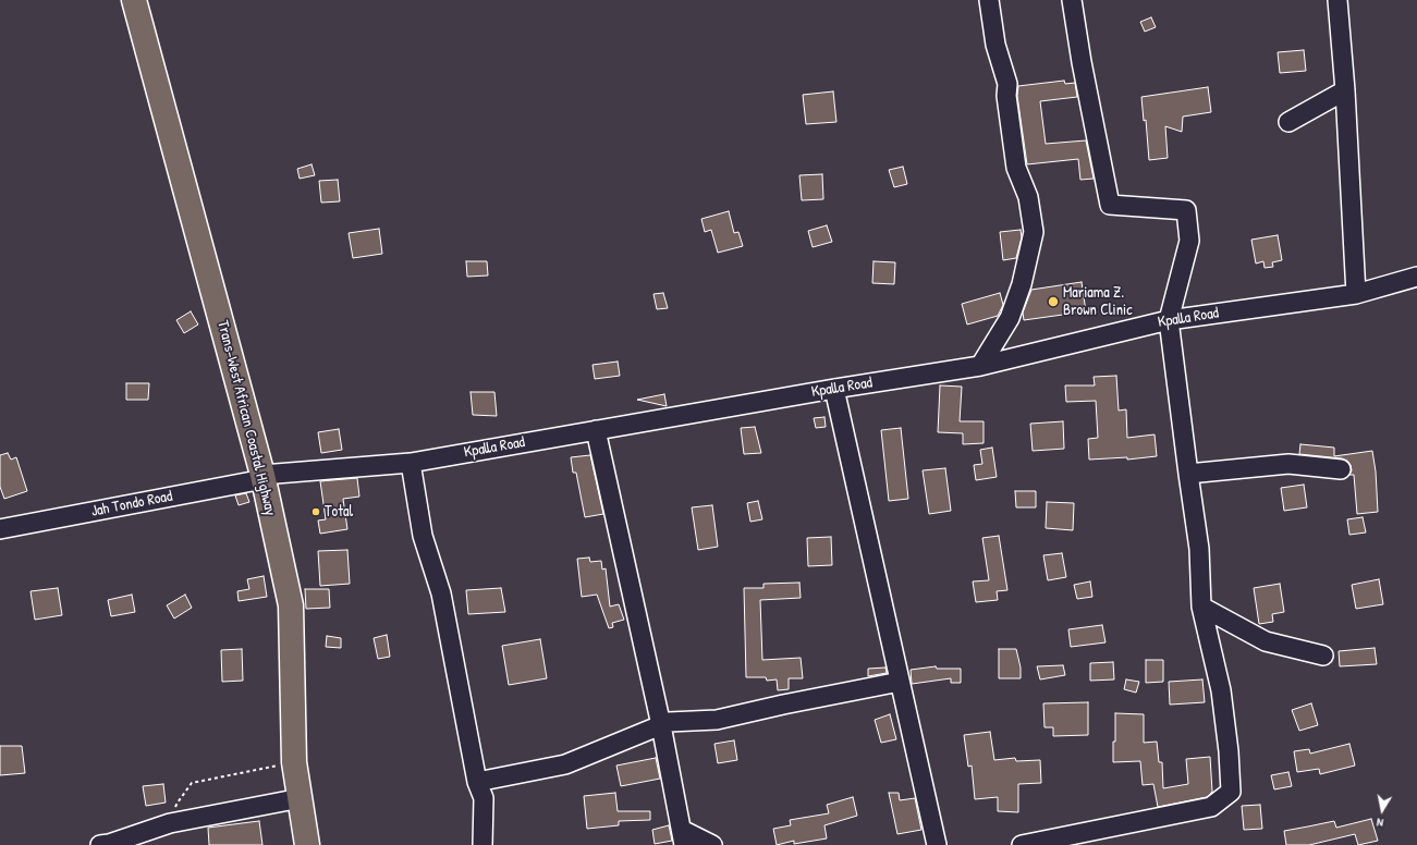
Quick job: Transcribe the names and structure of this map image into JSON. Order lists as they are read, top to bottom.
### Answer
{
  "streets": {
    "highway": ["Trans-West African Coastal Highway"],
    "street": ["Kpalla Road", "Jah Tondo Road"]
  },
  "crossings": [
    ["Kpalla Road", "Trans-West African Coastal Highway"],
    ["Kpalla Road", "Jah Tondo Road"],
    ["Trans-West African Coastal Highway", "Jah Tondo Road"]
  ],
  "places": ["Mariama Z. Brown Clinic", "Total"],
  "north": "bottom"
}
